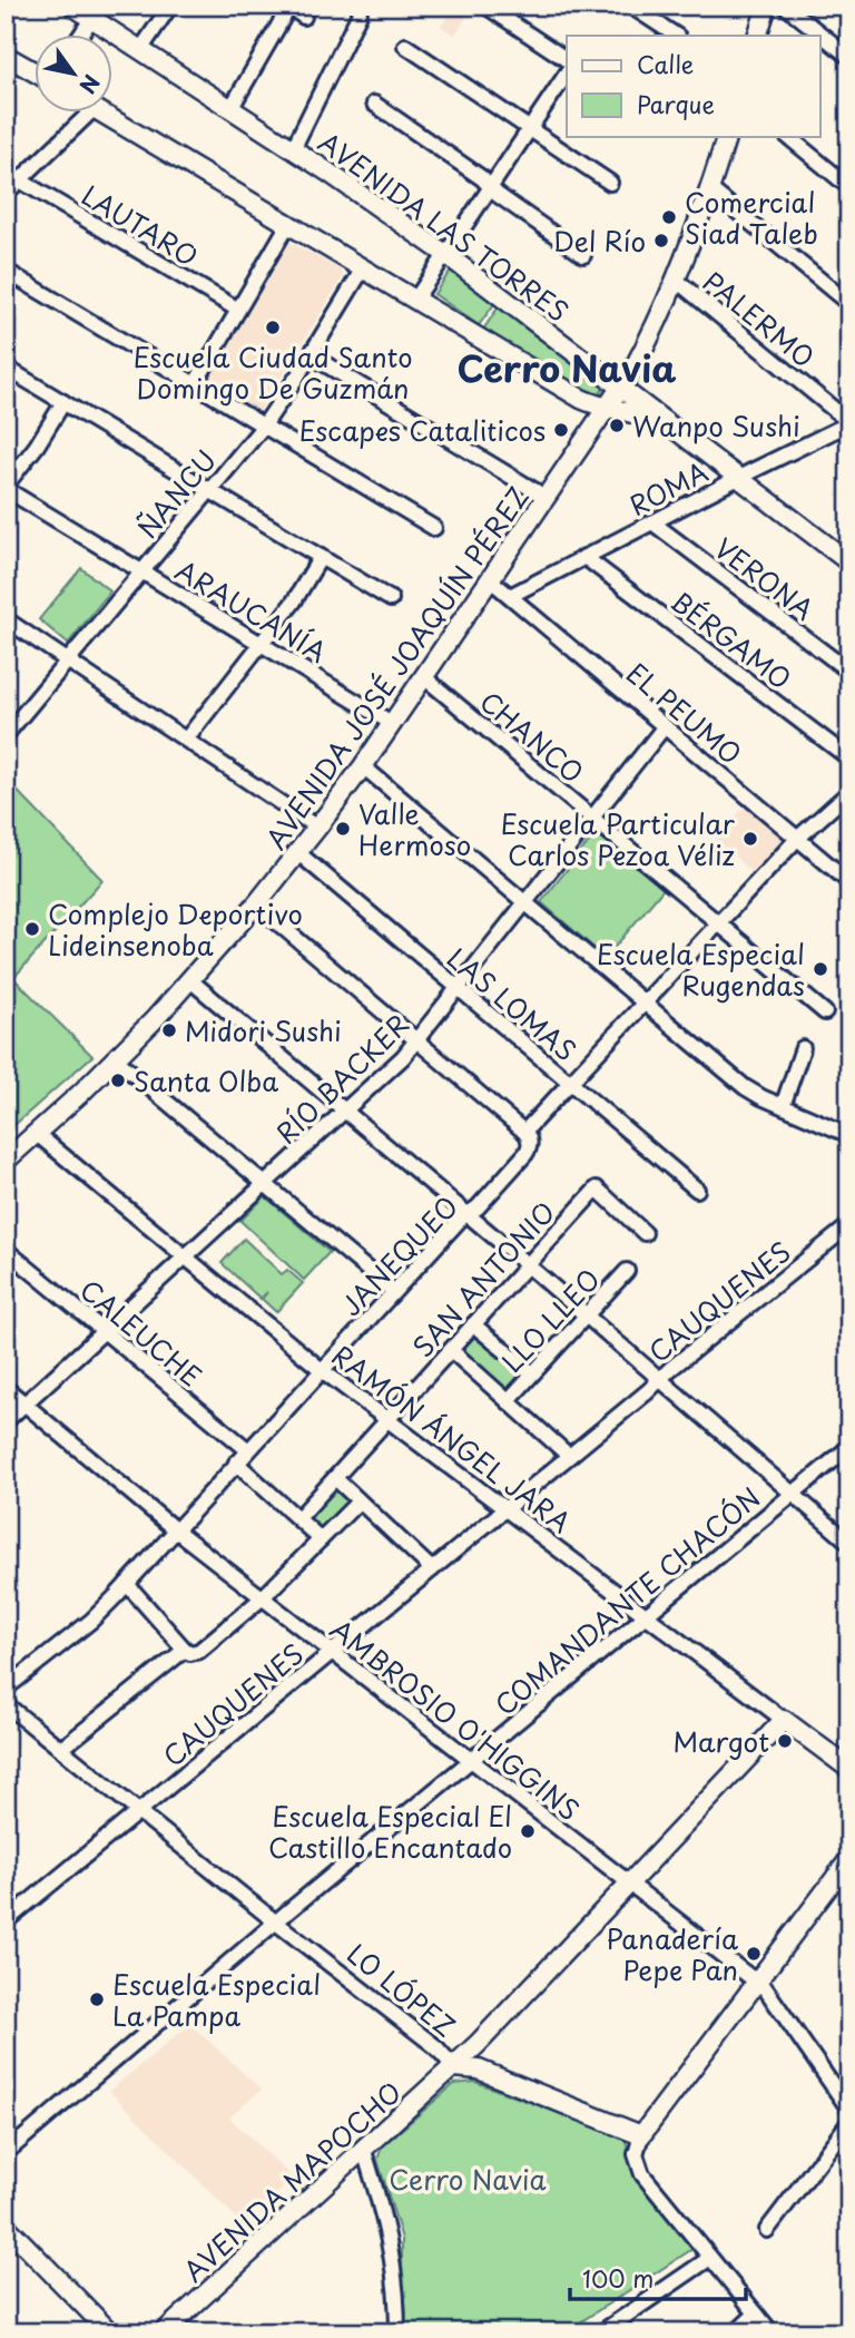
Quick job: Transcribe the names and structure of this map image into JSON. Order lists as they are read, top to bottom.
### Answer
{
  "streets": {
    "main road": [
      "AVENIDA LAS TORRES",
      "AVENIDA JOSÉ JOAQUÍN PÉREZ",
      "RAMÓN ÁNGEL JARA",
      "LO LÓPEZ",
      "AVENIDA MAPOCHO"
    ],
    "street": [
      "LAUTARO",
      "PALERMO",
      "ROMA",
      "ÑANCU",
      "VERONA",
      "ARAUCANÍA",
      "BÉRGAMO",
      "EL PEUMO",
      "CHANCO",
      "LAS LOMAS",
      "RÍO BACKER",
      "JANEQUEO",
      "SAN ANTONIO",
      "CAUQUENES",
      "LLO LLEO",
      "CALEUCHE",
      "COMANDANTE CHACÓN",
      "AMBROSIO O'HIGGINS"
    ]
  },
  "crossings": [
    ["AVENIDA LAS TORRES", "ROMA"],
    ["AVENIDA LAS TORRES", "AVENIDA JOSÉ JOAQUÍN PÉREZ"],
    ["PALERMO", "ROMA"],
    ["PALERMO", "AVENIDA JOSÉ JOAQUÍN PÉREZ"],
    ["ROMA", "VERONA"],
    ["ROMA", "BÉRGAMO"],
    ["ROMA", "EL PEUMO"],
    ["ÑANCU", "ARAUCANÍA"],
    ["ARAUCANÍA", "AVENIDA JOSÉ JOAQUÍN PÉREZ"],
    ["AVENIDA JOSÉ JOAQUÍN PÉREZ", "EL PEUMO"],
    ["AVENIDA JOSÉ JOAQUÍN PÉREZ", "CHANCO"],
    ["AVENIDA JOSÉ JOAQUÍN PÉREZ", "LAS LOMAS"],
    ["AVENIDA JOSÉ JOAQUÍN PÉREZ", "RAMÓN ÁNGEL JARA"],
    ["EL PEUMO", "RÍO BACKER"],
    ["EL PEUMO", "JANEQUEO"],
    ["CHANCO", "RÍO BACKER"],
    ["CHANCO", "JANEQUEO"],
    ["LAS LOMAS", "RÍO BACKER"],
    ["LAS LOMAS", "JANEQUEO"],
    ["RÍO BACKER", "CALEUCHE"],
    ["RÍO BACKER", "RAMÓN ÁNGEL JARA"],
    ["RÍO BACKER", "AMBROSIO O'HIGGINS"],
    ["JANEQUEO", "CALEUCHE"],
    ["JANEQUEO", "RAMÓN ÁNGEL JARA"],
    ["JANEQUEO", "AMBROSIO O'HIGGINS"],
    ["SAN ANTONIO", "RAMÓN ÁNGEL JARA"],
    ["CAUQUENES", "RAMÓN ÁNGEL JARA"],
    ["CAUQUENES", "AMBROSIO O'HIGGINS"],
    ["CAUQUENES", "LO LÓPEZ"],
    ["RAMÓN ÁNGEL JARA", "COMANDANTE CHACÓN"],
    ["RAMÓN ÁNGEL JARA", "AVENIDA MAPOCHO"],
    ["COMANDANTE CHACÓN", "AMBROSIO O'HIGGINS"],
    ["COMANDANTE CHACÓN", "LO LÓPEZ"],
    ["AMBROSIO O'HIGGINS", "AVENIDA MAPOCHO"],
    ["LO LÓPEZ", "AVENIDA MAPOCHO"]
  ],
  "districts": ["Cerro Navia"],
  "parks": ["Cerro Navia"],
  "places": [
    "Comercial Siad Taleb",
    "Del Río",
    "Escuela Ciudad Santo Domingo De Guzmán",
    "Wanpo Sushi",
    "Escapes Cataliticos",
    "Valle Hermoso",
    "Escuela Particular Carlos Pezoa Véliz",
    "Complejo Deportivo Lideinsenoba",
    "Escuela Especial Rugendas",
    "Midori Sushi",
    "Santa Olba",
    "Margot",
    "Escuela Especial El Castillo Encantado",
    "Panadería Pepe Pan",
    "Escuela Especial La Pampa"
  ],
  "legend": ["Calle", "Parque"],
  "scale_bar": "100 m",
  "north": "bottom right"
}
